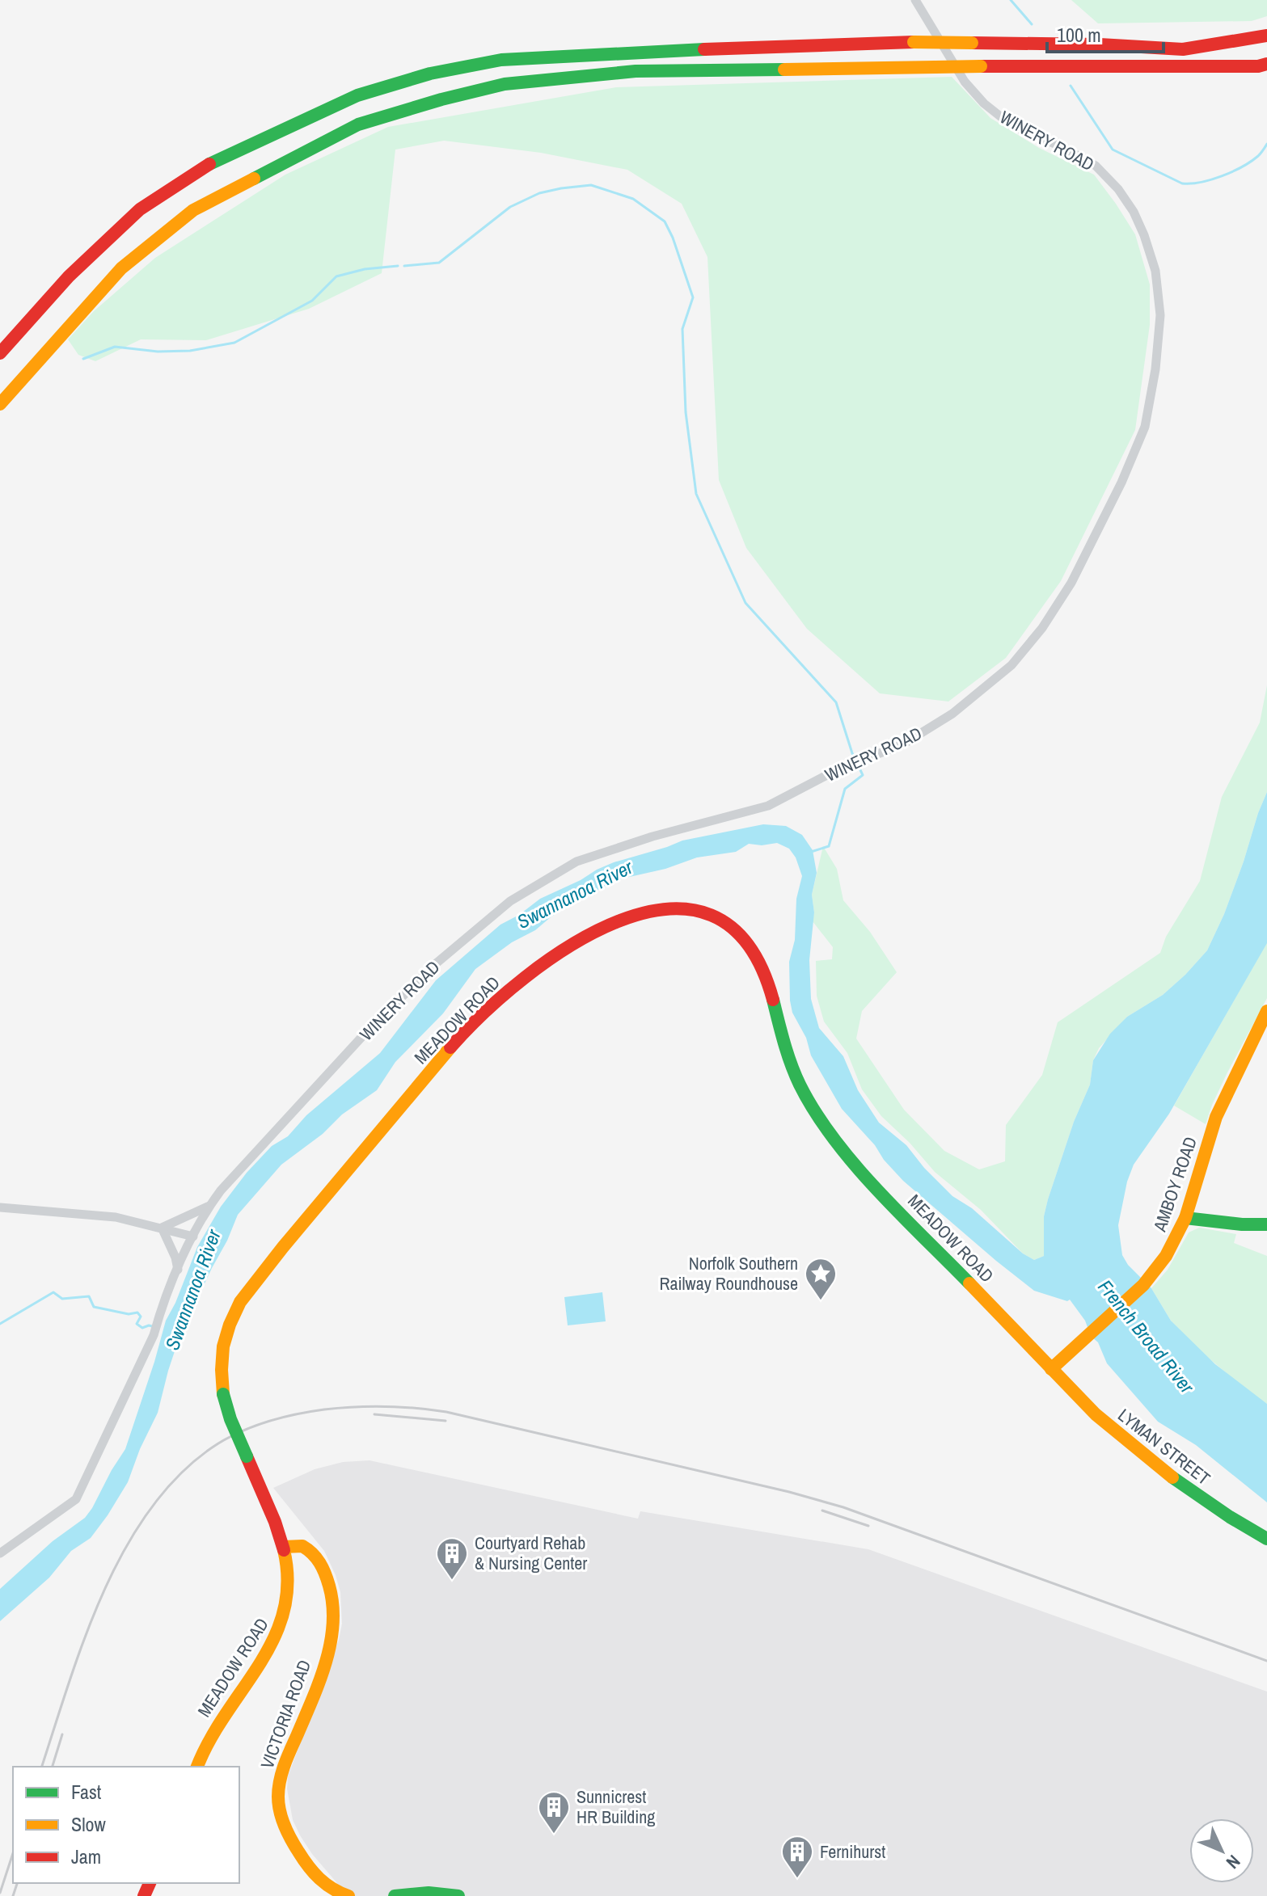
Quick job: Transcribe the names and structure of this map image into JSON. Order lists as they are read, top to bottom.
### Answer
{
  "streets": {
    "main road": [
      "MEADOW ROAD",
      "AMBOY ROAD",
      "LYMAN STREET",
      "VICTORIA ROAD"
    ],
    "street": ["WINERY ROAD"]
  },
  "crossings": [
    ["MEADOW ROAD", "AMBOY ROAD"],
    ["MEADOW ROAD", "LYMAN STREET"],
    ["MEADOW ROAD", "VICTORIA ROAD"],
    ["AMBOY ROAD", "LYMAN STREET"]
  ],
  "water": ["Swannanoa River", "French Broad River"],
  "places": {
    "place": ["Norfolk Southern Railway Roundhouse"],
    "building": ["Courtyard Rehab & Nursing Center", "Sunnicrest HR Building", "Fernihurst"]
  },
  "legend": ["Fast", "Slow", "Jam"],
  "scale_bar": "100 m",
  "north": "bottom right"
}
